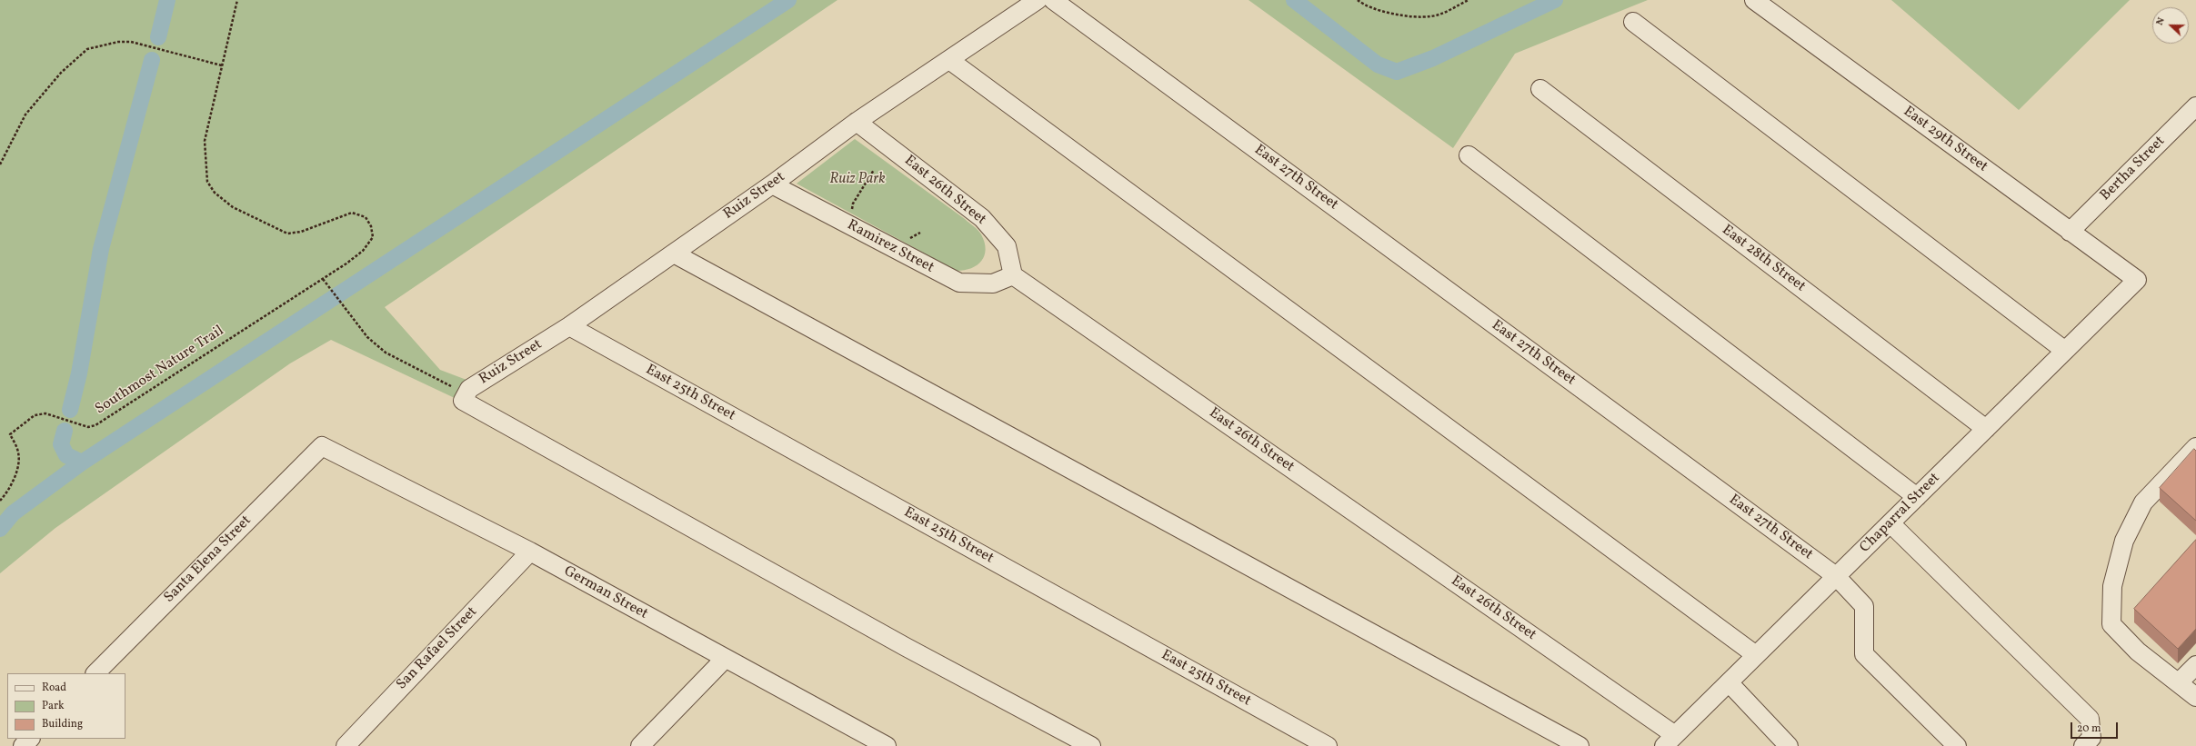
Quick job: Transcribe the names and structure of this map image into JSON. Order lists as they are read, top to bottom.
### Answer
{
  "streets": {
    "street": [
      "East 29th Street",
      "Bertha Street",
      "East 27th Street",
      "East 26th Street",
      "Ruiz Street",
      "Ramirez Street",
      "East 28th Street",
      "East 25th Street",
      "Chaparral Street",
      "Santa Elena Street",
      "German Street",
      "San Rafael Street"
    ],
    "path": ["Southmost Nature Trail"]
  },
  "crossings": [
    ["East 29th Street", "Bertha Street"],
    ["East 29th Street", "Chaparral Street"],
    ["East 27th Street", "Chaparral Street"],
    ["East 26th Street", "Ruiz Street"],
    ["East 26th Street", "Ramirez Street"],
    ["East 26th Street", "Chaparral Street"],
    ["Ruiz Street", "Ramirez Street"],
    ["Ruiz Street", "East 25th Street"],
    ["East 28th Street", "Chaparral Street"],
    ["Santa Elena Street", "German Street"],
    ["German Street", "San Rafael Street"]
  ],
  "parks": ["Ruiz Park"],
  "legend": ["Road", "Park", "Building"],
  "scale_bar": "20 m",
  "north": "left"
}
